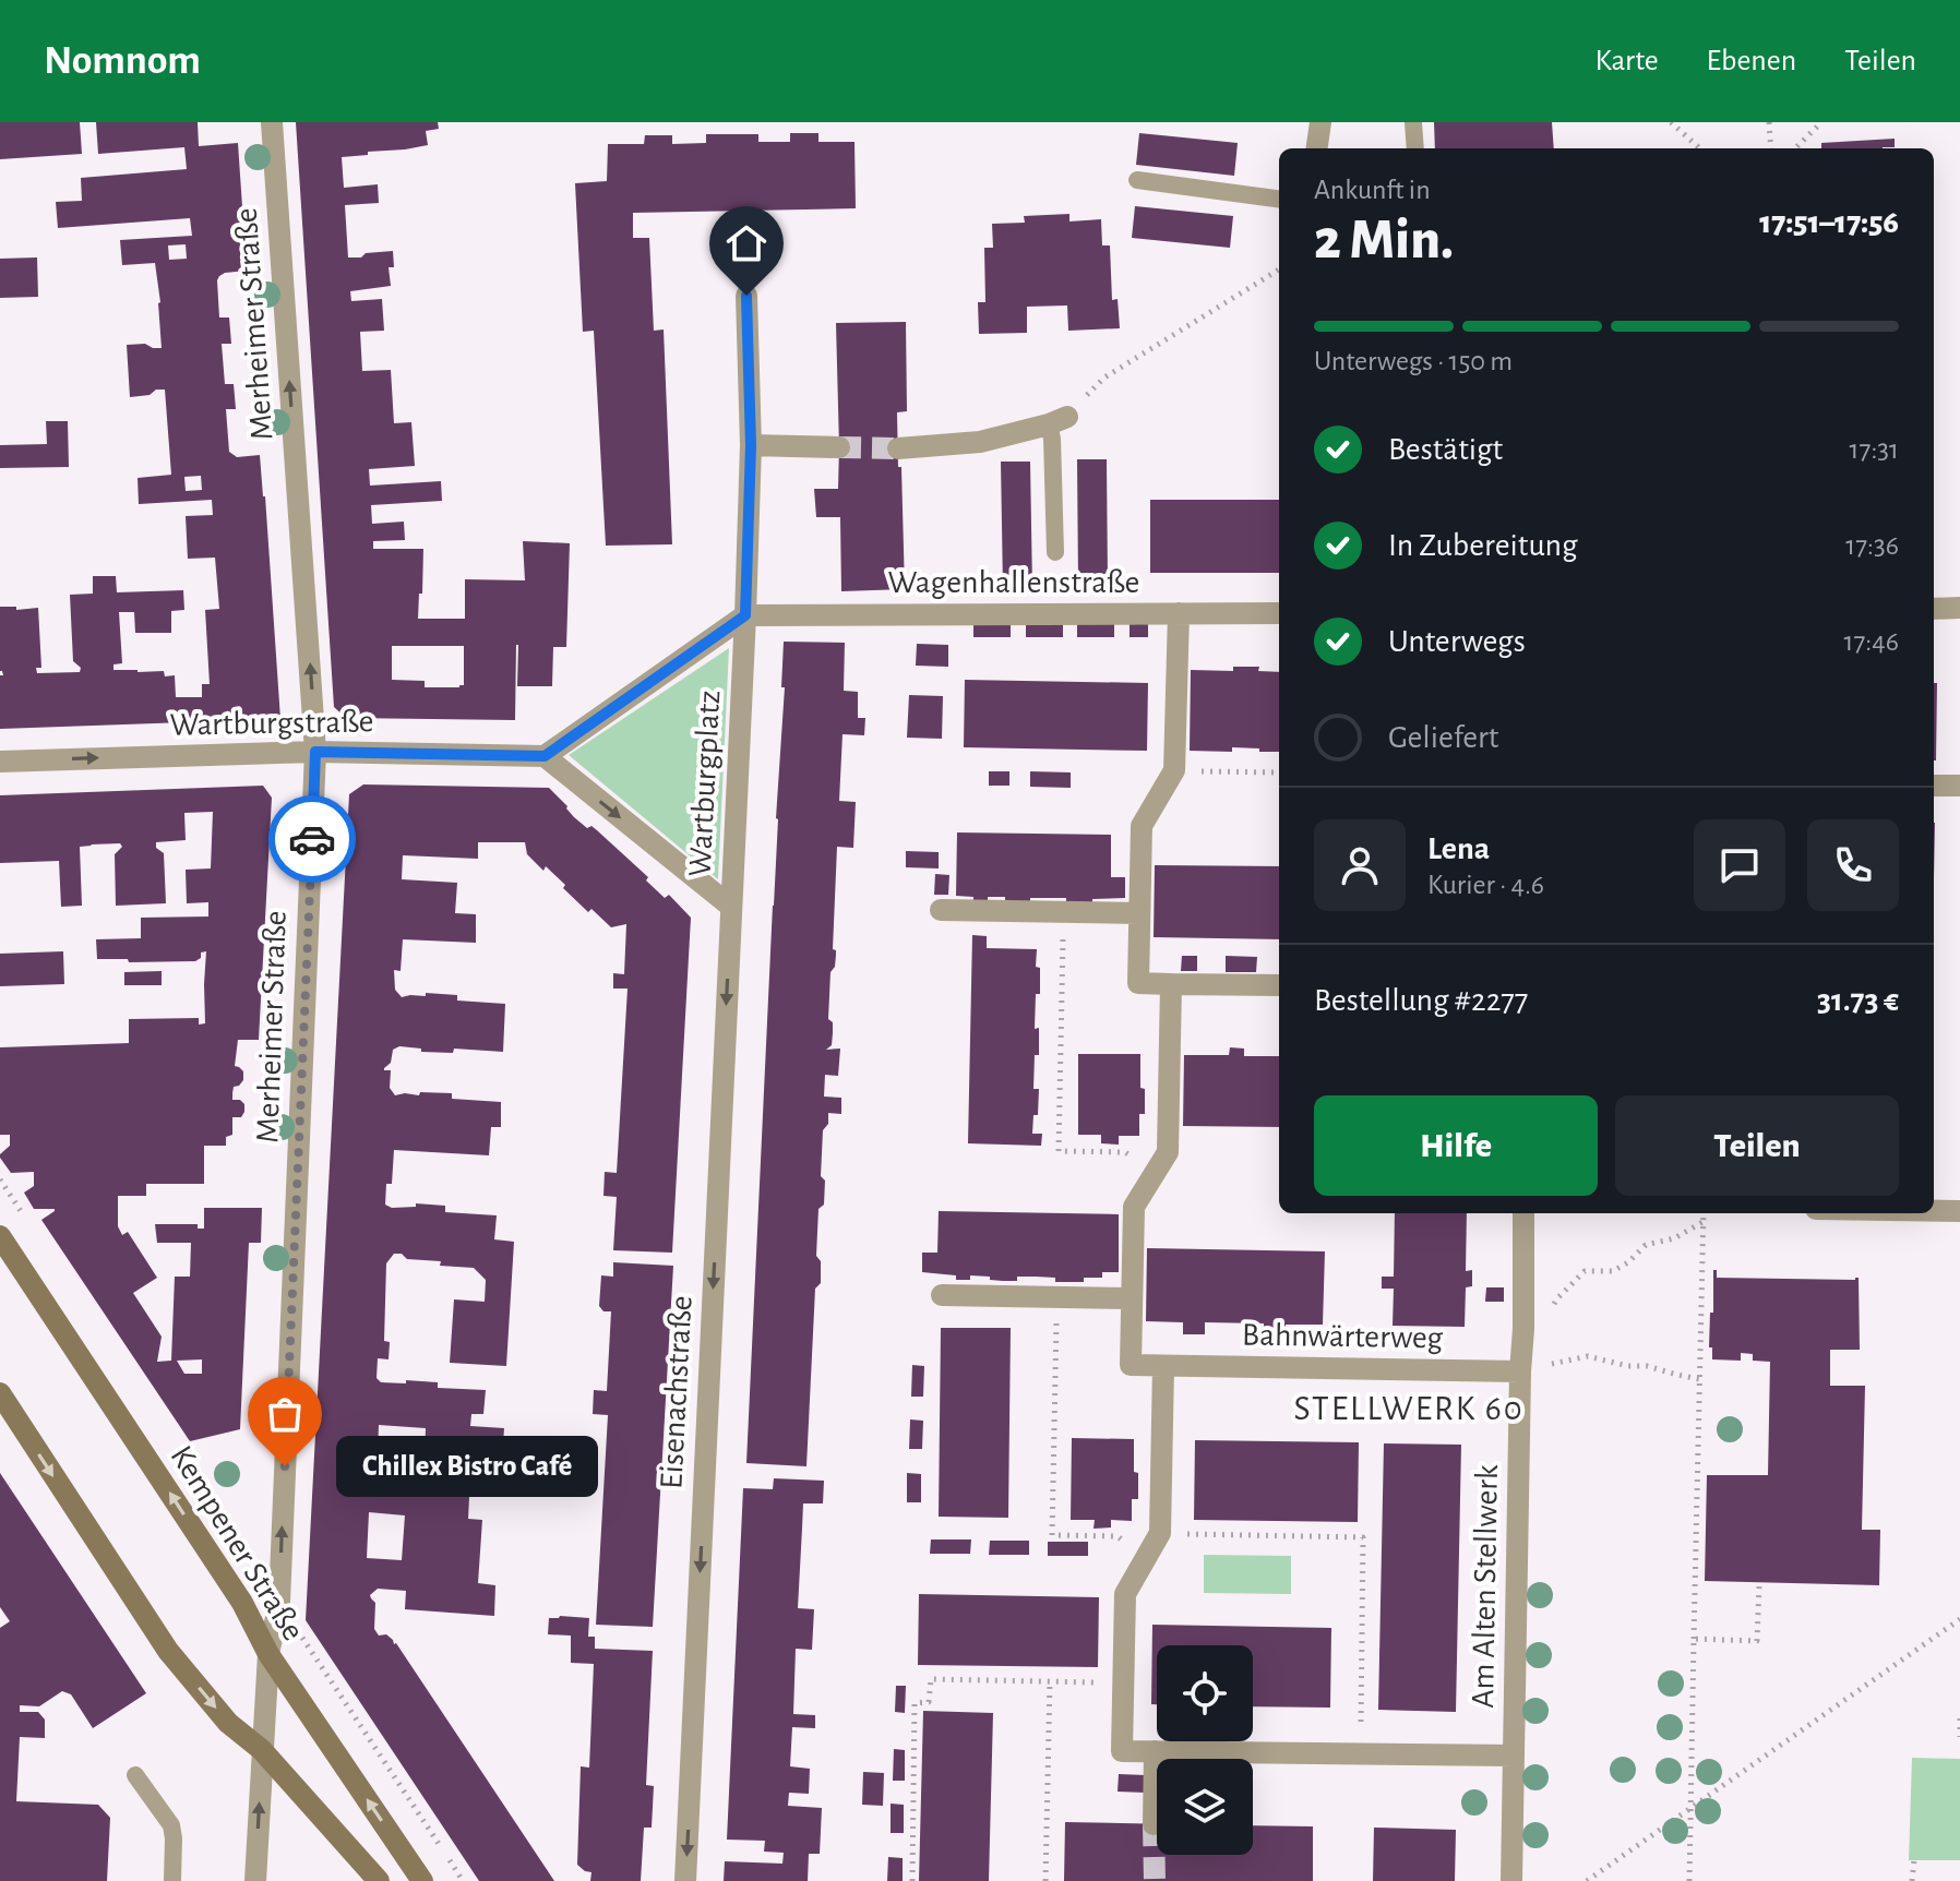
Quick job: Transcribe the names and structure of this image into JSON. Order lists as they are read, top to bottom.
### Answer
{
  "streets": {
    "main road": ["Kempener Straße"],
    "street": [
      "Merheimer Straße",
      "Wagenhallenstraße",
      "Wartburgstraße",
      "Wartburgplatz",
      "Bahnwärterweg",
      "Eisenachstraße",
      "Am Alten Stellwerk"
    ]
  },
  "crossings": [
    ["Merheimer Straße", "Wartburgstraße"],
    ["Merheimer Straße", "Kempener Straße"],
    ["Wagenhallenstraße", "Wartburgplatz"],
    ["Wartburgstraße", "Wartburgplatz"],
    ["Wartburgplatz", "Eisenachstraße"],
    ["Bahnwärterweg", "Am Alten Stellwerk"]
  ],
  "one_way": ["Merheimer Straße", "Wartburgstraße", "Eisenachstraße"],
  "districts": ["STELLWERK 60"],
  "places": ["Chillex Bistro Café"],
  "page": {
    "header": "Nomnom",
    "nav": ["Karte", "Ebenen", "Teilen"],
    "heading": ["2 Min.", "Ankunft in", "17:51–17:56"],
    "panel": [
      "Lena",
      "Kurier · 4.6",
      "Bestellung #2277",
      "31.73 €"
    ],
    "bar": "Unterwegs · 150 m",
    "list": [
      ["Bestätigt", "17:31"],
      ["In Zubereitung", "17:36"],
      ["Unterwegs", "17:46"],
      "Geliefert"
    ],
    "buttons": ["Hilfe", "Teilen"],
    "bubble": "Chillex Bistro Café"
  }
}
